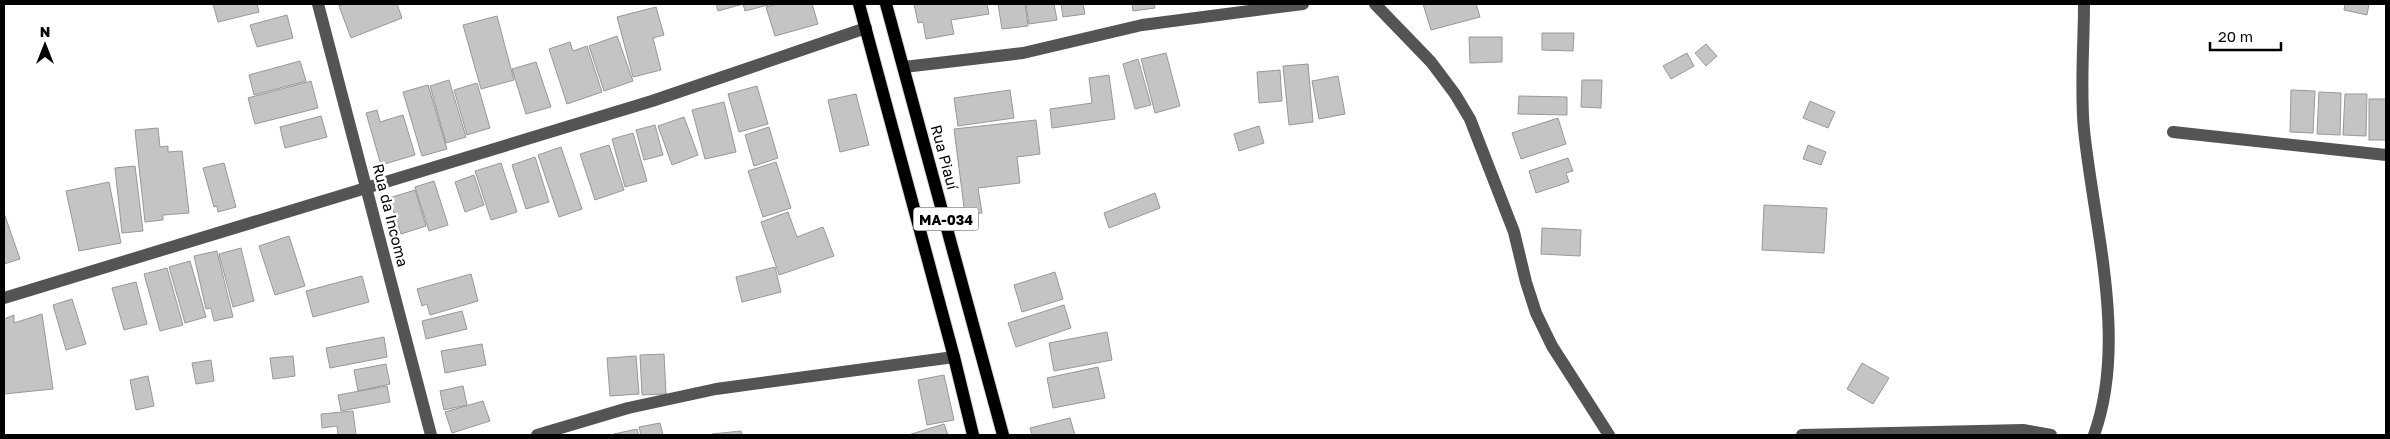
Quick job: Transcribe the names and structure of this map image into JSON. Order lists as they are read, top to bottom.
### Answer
{
  "streets": {
    "main road": ["Rua Piauí", "MA-034"],
    "street": ["Rua da Incoma"]
  },
  "scale_bar": "20 m",
  "north": "top"
}
